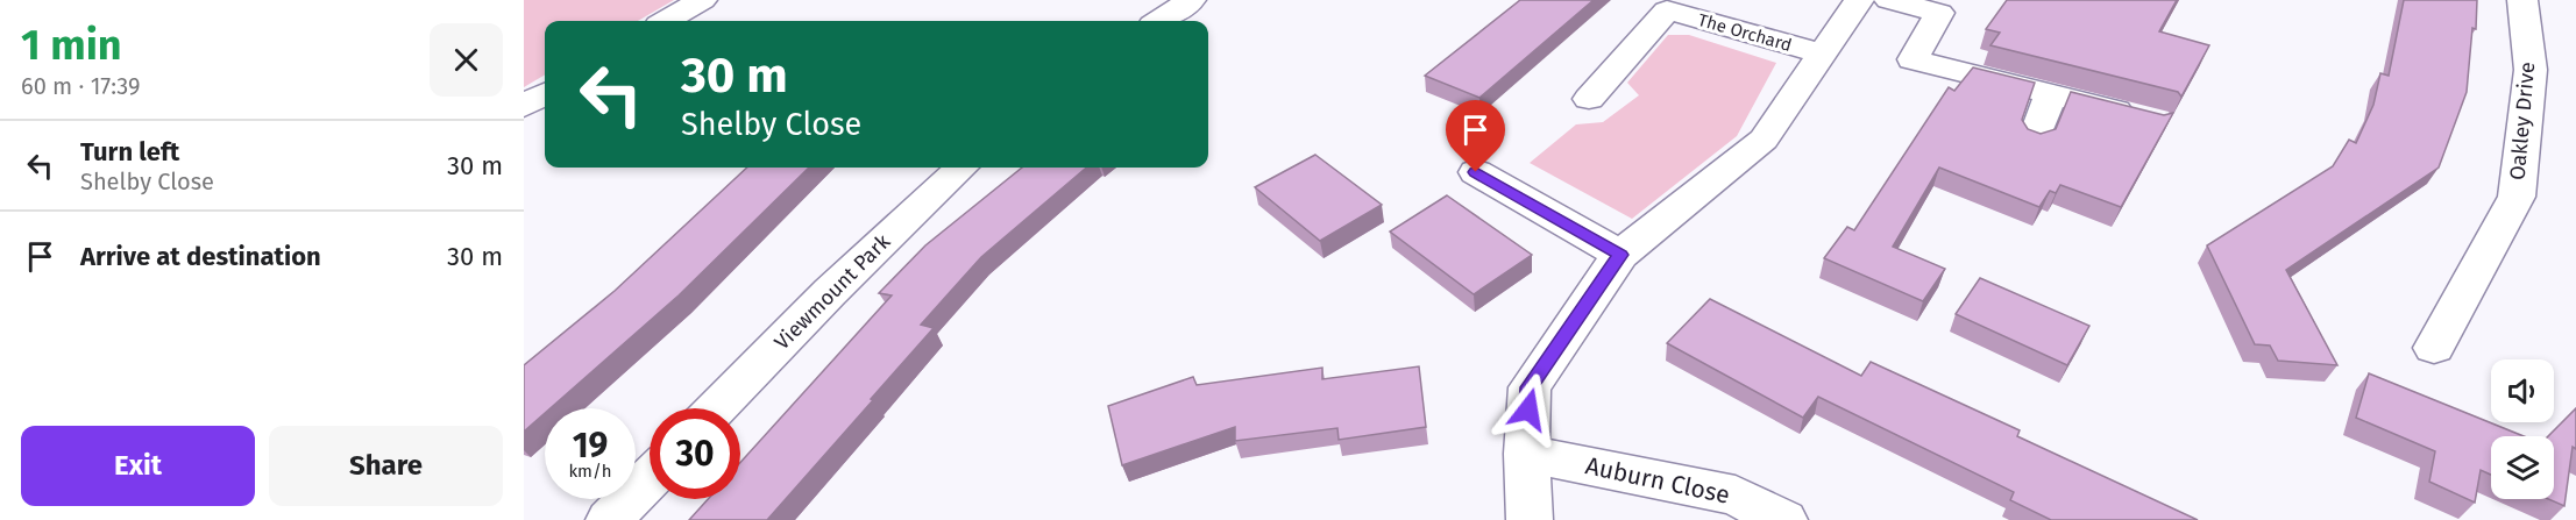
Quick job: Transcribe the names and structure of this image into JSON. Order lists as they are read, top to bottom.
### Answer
{
  "streets": {
    "street": [
      "The Orchard",
      "Oakley Drive",
      "Viewmount Park",
      "Auburn Close"
    ]
  },
  "page": {
    "heading": ["1 min", "60 m · 17:39"],
    "turn": ["30 m", "Shelby Close"],
    "list": [
      {
        "name": "Turn left",
        "note": "Shelby Close",
        "value": "30 m"
      },
      {
        "name": "Arrive at destination",
        "value": "30 m"
      }
    ],
    "speed": "19 km/h",
    "limit": "30",
    "buttons": ["Exit", "Share"]
  }
}
